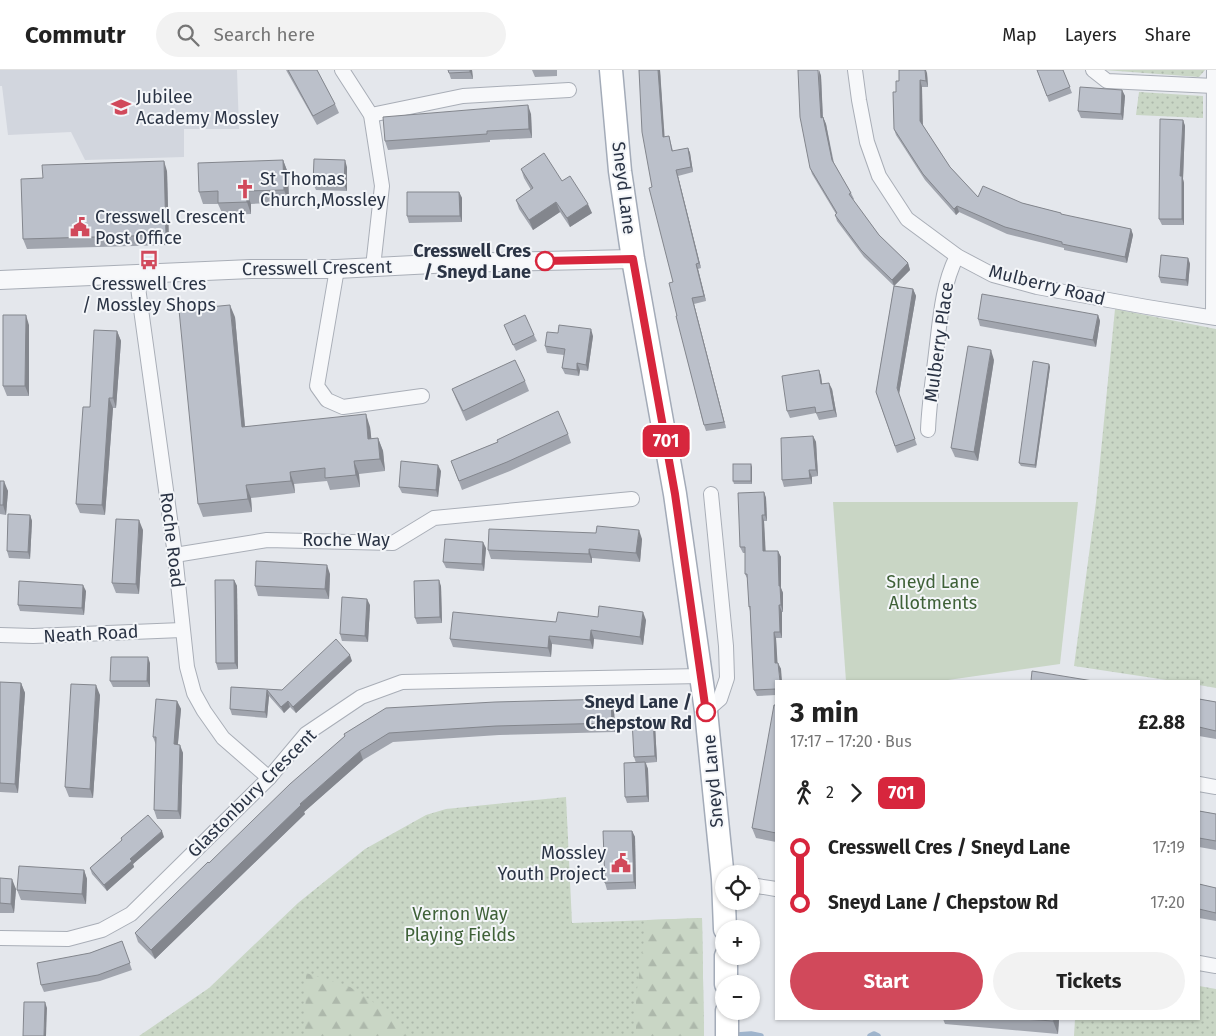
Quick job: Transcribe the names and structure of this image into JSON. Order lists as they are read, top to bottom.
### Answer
{
  "streets": {
    "main road": ["Sneyd Lane"],
    "street": [
      "Cresswell Crescent",
      "Mulberry Road",
      "Mulberry Place",
      "Roche Road",
      "Roche Way",
      "Neath Road",
      "Glastonbury Crescent"
    ]
  },
  "crossings": [
    ["Sneyd Lane", "Cresswell Crescent"],
    ["Sneyd Lane", "Glastonbury Crescent"],
    ["Cresswell Crescent", "Roche Road"],
    ["Mulberry Road", "Mulberry Place"],
    ["Roche Road", "Roche Way"],
    ["Roche Road", "Neath Road"],
    ["Roche Road", "Glastonbury Crescent"]
  ],
  "parks": ["Sneyd Lane Allotments", "Vernon Way Playing Fields"],
  "places": {
    "school or university": ["Jubilee Academy Mossley"],
    "church": ["St Thomas Church,Mossley"],
    "public building": ["Cresswell Crescent Post Office", "Mossley Youth Project"],
    "bus stop": ["Cresswell Cres / Mossley Shops"],
    "other": ["Cresswell Cres / Sneyd Lane", "Sneyd Lane / Chepstow Rd"]
  },
  "lines": ["bus line 701"],
  "page": {
    "header": "Commutr",
    "search": "Search here",
    "nav": ["Map", "Layers", "Share"],
    "on_map": "701",
    "heading": ["3 min", "17:17 – 17:20 · Bus", "£2.88"],
    "legs": ["2", "701"],
    "list": [
      {
        "name": "Cresswell Cres / Sneyd Lane",
        "value": "17:19"
      },
      {
        "name": "Sneyd Lane / Chepstow Rd",
        "value": "17:20"
      }
    ],
    "map_buttons": ["+", "−"],
    "buttons": ["Start", "Tickets"]
  }
}
